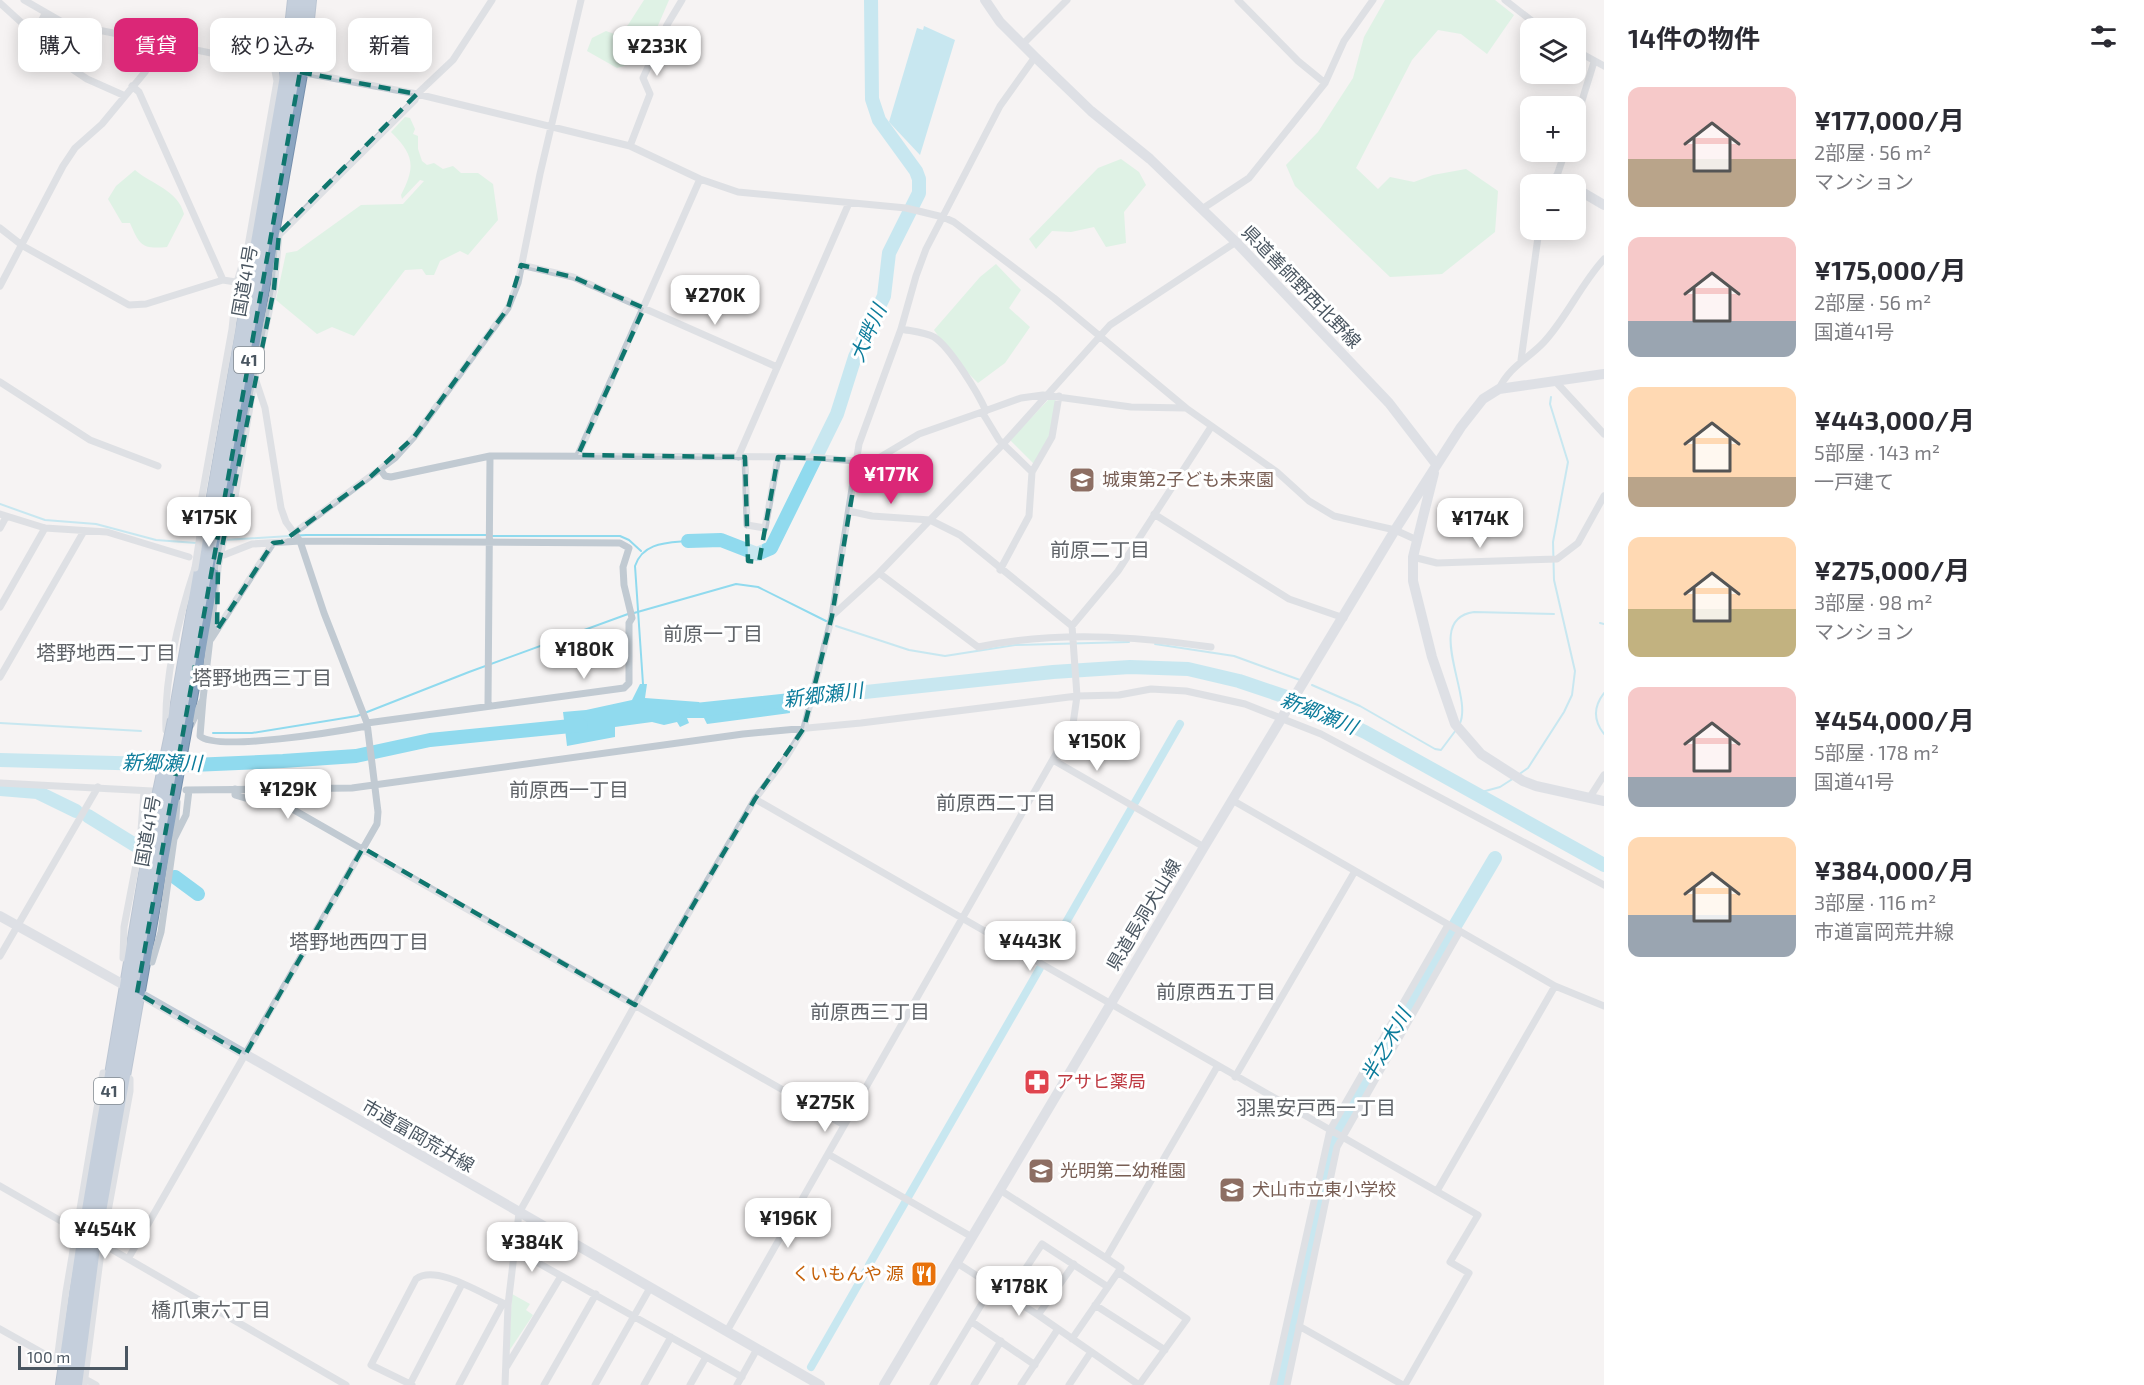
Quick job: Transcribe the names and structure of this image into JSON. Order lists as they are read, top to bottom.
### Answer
{
  "streets": {
    "highway": ["国道41号", "41"],
    "main road": ["県道善師野西北野線", "県道長洞犬山線", "市道富岡荒井線"]
  },
  "crossings": [
    ["国道41号", "市道富岡荒井線"],
    ["県道善師野西北野線", "県道長洞犬山線"]
  ],
  "districts": [
    "前原二丁目",
    "前原一丁目",
    "塔野地西二丁目",
    "塔野地西三丁目",
    "前原西一丁目",
    "前原西二丁目",
    "塔野地西四丁目",
    "前原西五丁目",
    "前原西三丁目",
    "羽黒安戸西一丁目",
    "橋爪東六丁目"
  ],
  "water": ["大畔川", "新郷瀬川", "半之木川"],
  "places": {
    "school or university": ["城東第2子ども未来園", "光明第二幼稚園", "犬山市立東小学校"],
    "pharmacy": ["アサヒ薬局"],
    "restaurant": ["くいもんや 源"]
  },
  "scale_bar": "100 m",
  "page": {
    "heading": "14件の物件",
    "map_buttons": ["+", "−"],
    "chip": [
      "購入",
      "賃貸",
      "絞り込み",
      "新着"
    ],
    "price": [
      "¥233K",
      "¥270K",
      "¥177K",
      "¥175K",
      "¥174K",
      "¥180K",
      "¥150K",
      "¥129K",
      "¥443K",
      "¥275K",
      "¥196K",
      "¥454K",
      "¥384K",
      "¥178K"
    ],
    "list": [
      {
        "name": "¥177,000/月",
        "note": "2部屋 · 56 m² · マンション"
      },
      {
        "name": "¥175,000/月",
        "note": "2部屋 · 56 m² · 国道41号"
      },
      {
        "name": "¥443,000/月",
        "note": "5部屋 · 143 m² · 一戸建て"
      },
      {
        "name": "¥275,000/月",
        "note": "3部屋 · 98 m² · マンション"
      },
      {
        "name": "¥454,000/月",
        "note": "5部屋 · 178 m² · 国道41号"
      },
      {
        "name": "¥384,000/月",
        "note": "3部屋 · 116 m² · 市道富岡荒井線"
      }
    ],
    "scale": "100 m"
  }
}
